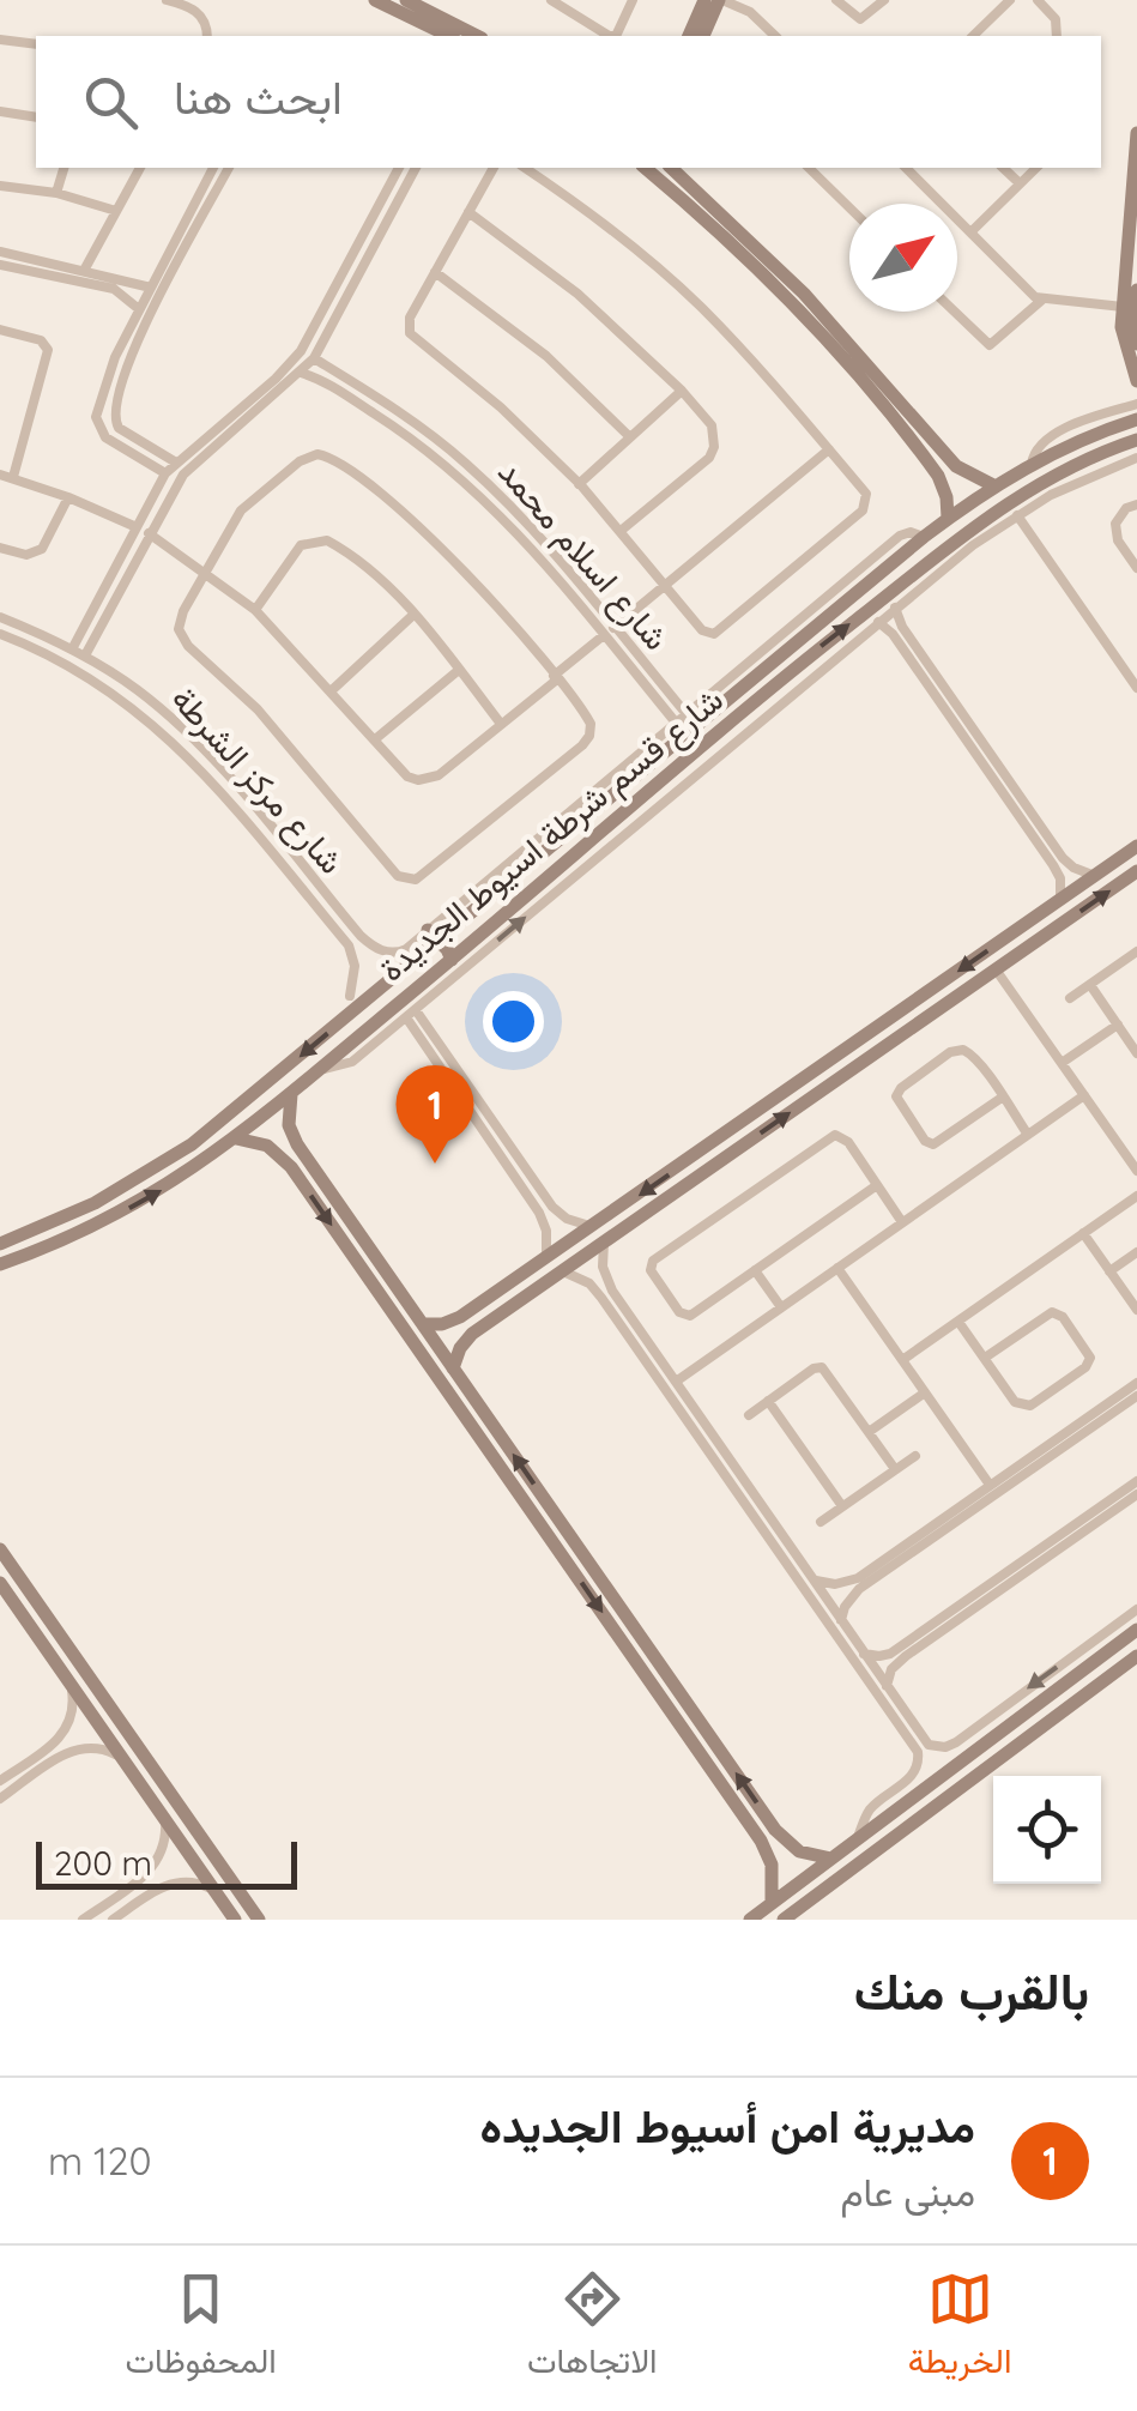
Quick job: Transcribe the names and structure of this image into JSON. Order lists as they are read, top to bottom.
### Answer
{
  "streets": {
    "street": ["شارع اسلام محمد", "شارع مركز الشرطة", "شارع قسم شرطة اسيوط الجديدة"]
  },
  "crossings": [
    ["شارع مركز الشرطة", "شارع قسم شرطة اسيوط الجديدة"]
  ],
  "scale_bar": "200 m",
  "north": "top right",
  "page": {
    "search": "ابحث هنا",
    "pins": "1",
    "scale": "200 m",
    "heading": "بالقرب منك",
    "list": [
      {
        "mark": "1",
        "name": "مديرية امن أسيوط الجديده",
        "note": "مبنى عام",
        "value": "120 m"
      }
    ],
    "nav": ["الخريطة", "الاتجاهات", "المحفوظات"]
  }
}
